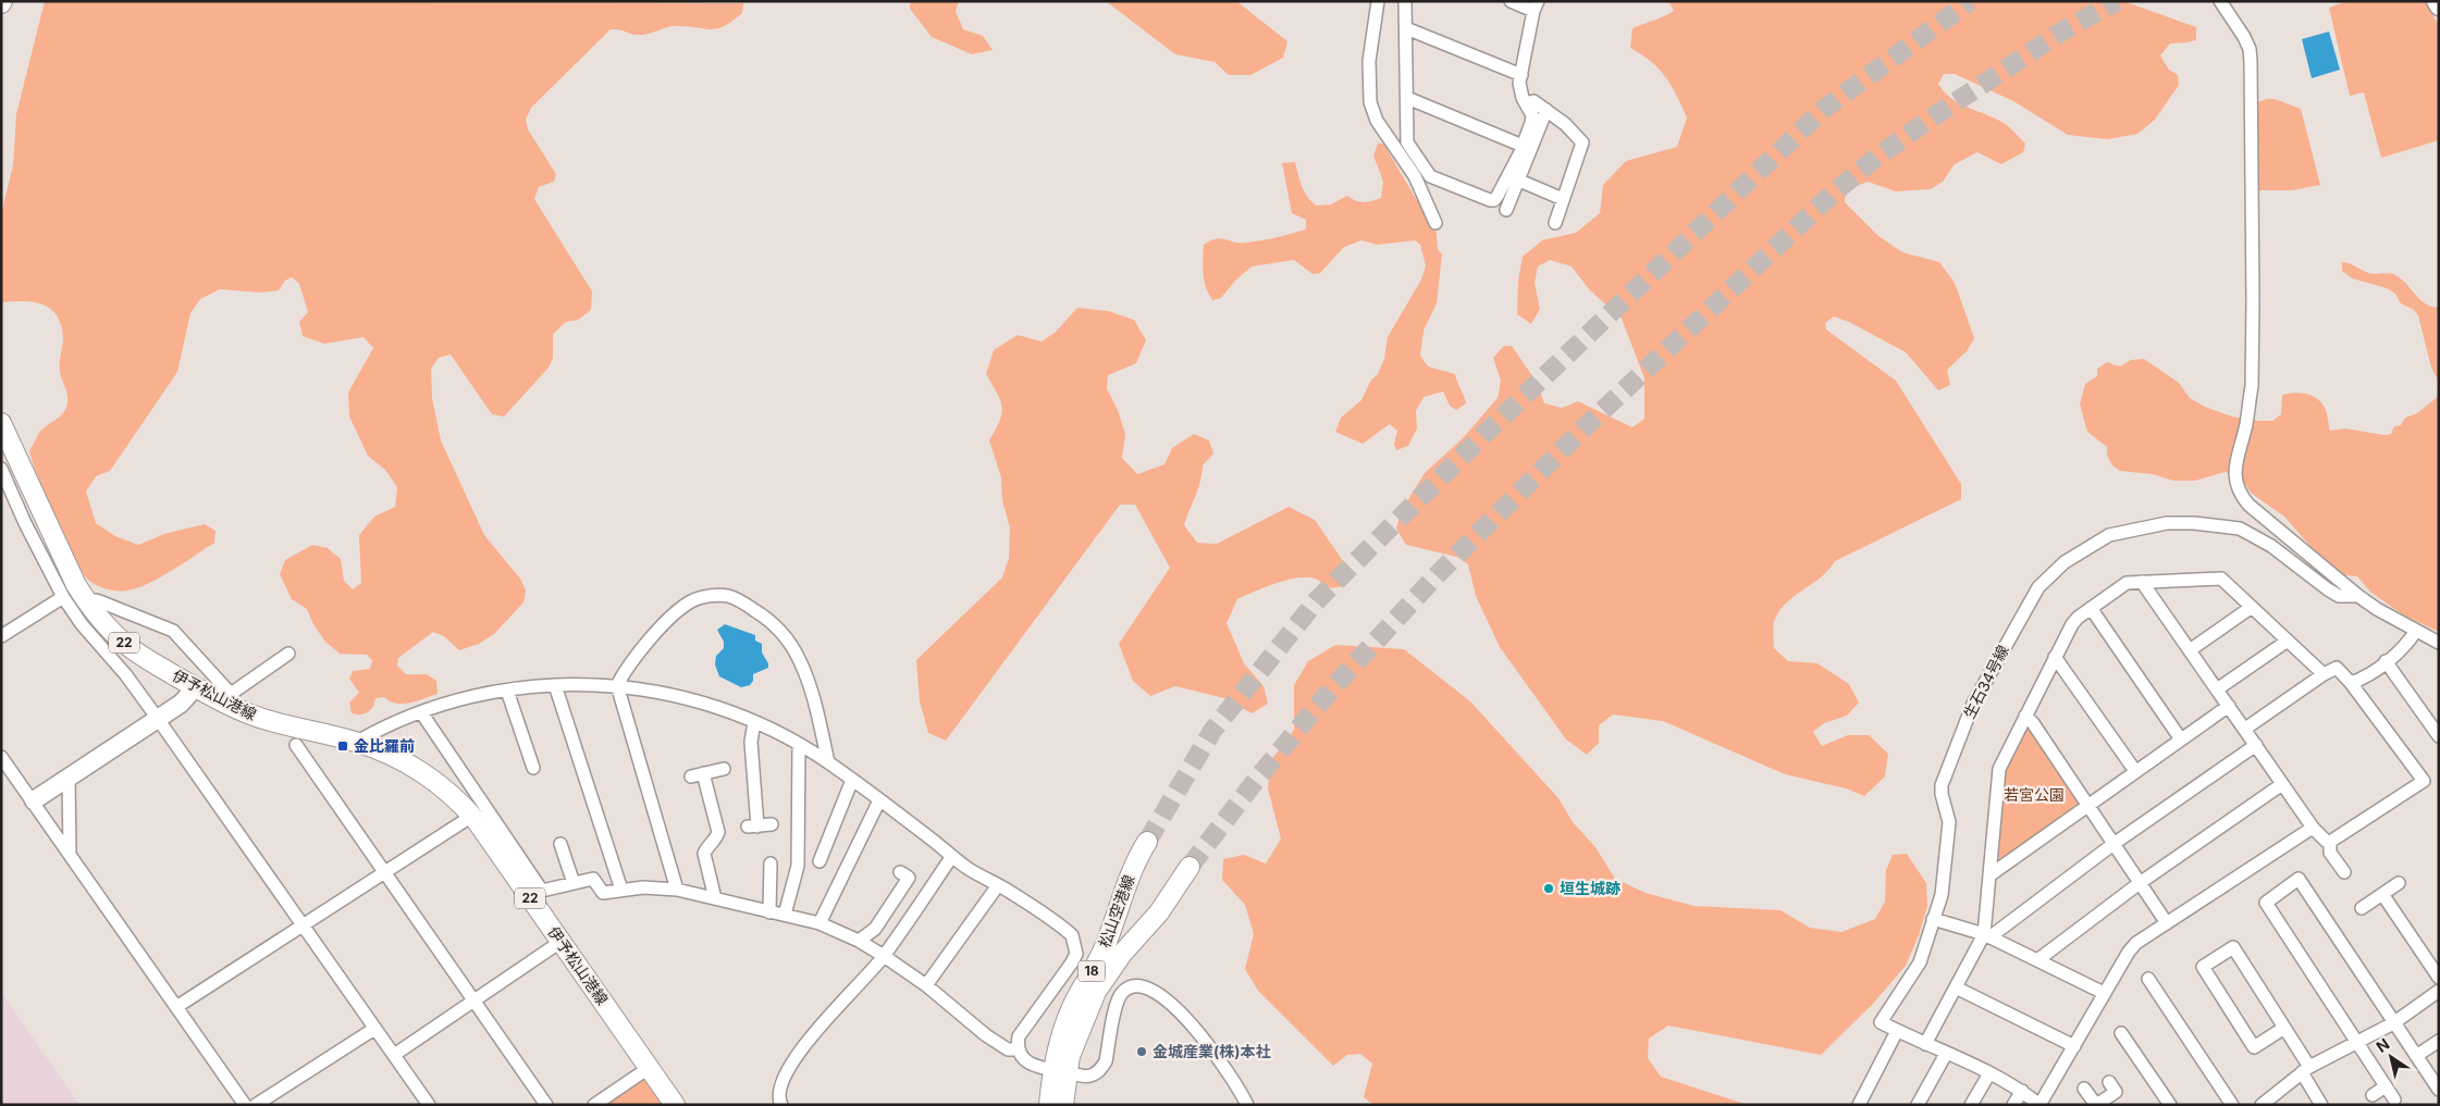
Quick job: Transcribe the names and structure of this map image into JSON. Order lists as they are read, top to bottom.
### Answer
{
  "streets": {
    "main road": [
      "22",
      "伊予松山港線",
      "松山空港線",
      "18"
    ],
    "street": ["生石34号線"]
  },
  "parks": ["若宮公園"],
  "places": {
    "transit": ["金比羅前"],
    "other": ["垣生城跡", "金城産業(株)本社"]
  },
  "north": "top left"
}
